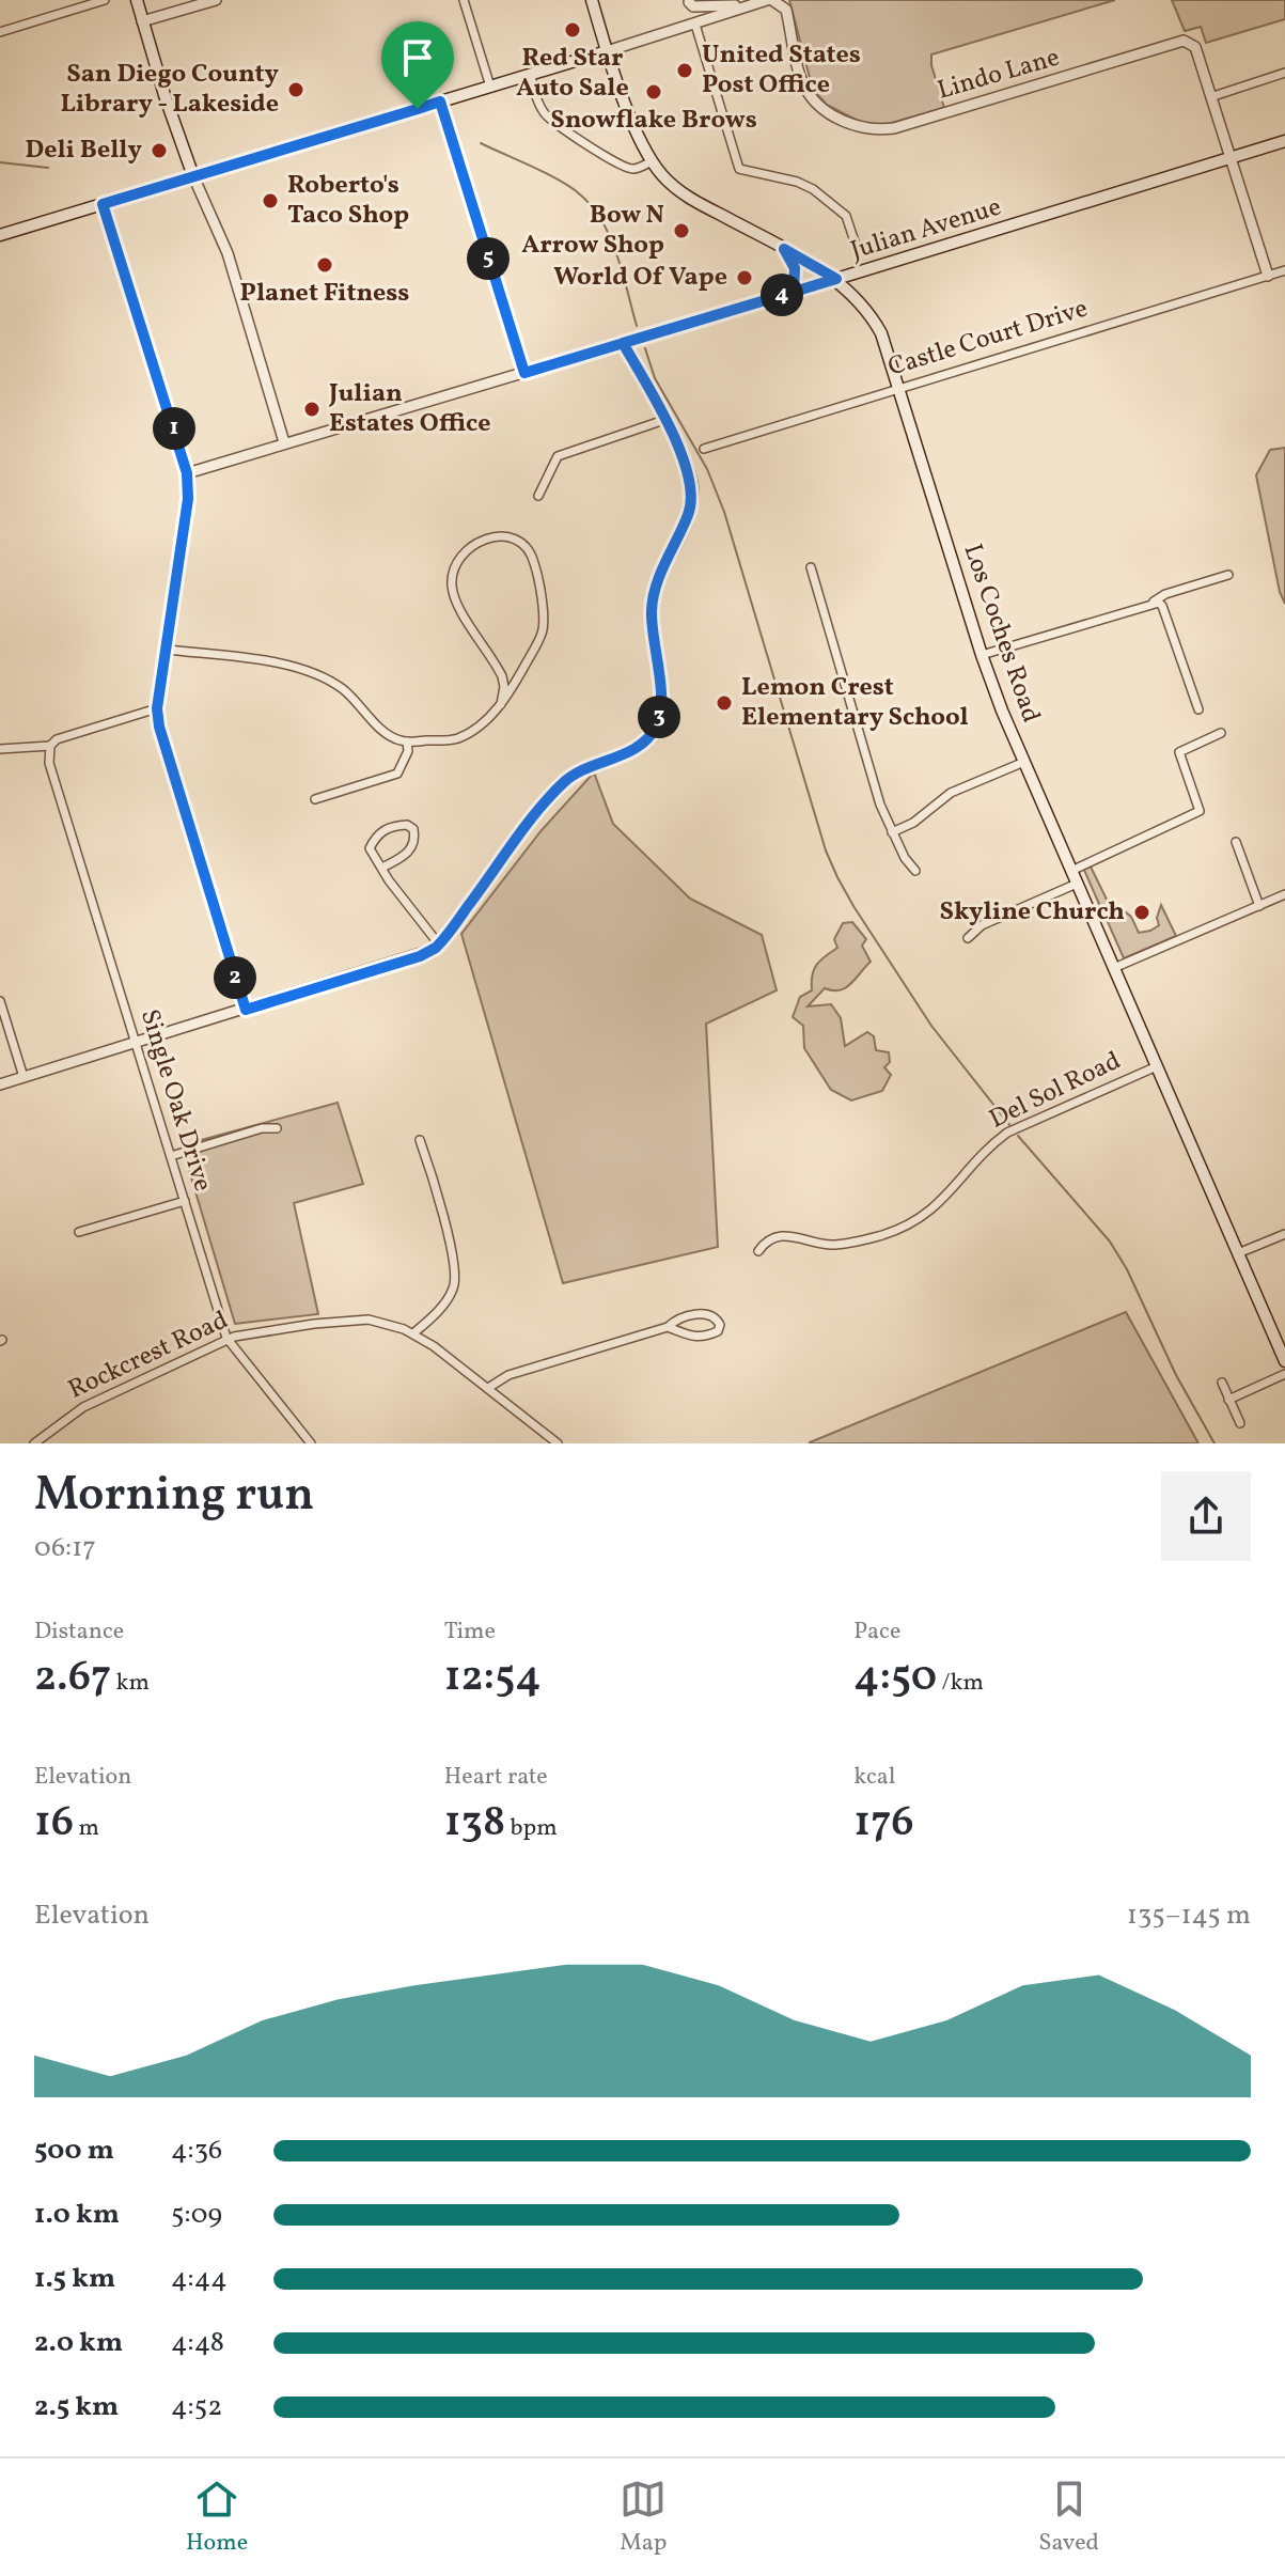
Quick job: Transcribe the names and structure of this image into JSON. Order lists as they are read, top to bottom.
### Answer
{
  "streets": {
    "main road": ["Julian Avenue", "Los Coches Road"],
    "street": [
      "Lindo Lane",
      "Castle Court Drive",
      "Del Sol Road",
      "Single Oak Drive",
      "Rockcrest Road"
    ]
  },
  "crossings": [
    ["Julian Avenue", "Los Coches Road"],
    ["Castle Court Drive", "Los Coches Road"],
    ["Los Coches Road", "Del Sol Road"],
    ["Single Oak Drive", "Rockcrest Road"]
  ],
  "places": [
    "Red Star Auto Sale",
    "United States Post Office",
    "San Diego County Library - Lakeside",
    "Snowflake Brows",
    "Deli Belly",
    "Roberto's Taco Shop",
    "Bow N Arrow Shop",
    "Planet Fitness",
    "World Of Vape",
    "Julian Estates Office",
    "Lemon Crest Elementary School",
    "Skyline Church"
  ],
  "page": {
    "pins": [
      "5",
      "4",
      "1",
      "3",
      "2"
    ],
    "heading": ["Morning run", "06:17"],
    "stats": [
      ["Distance", "2.67 km"],
      ["Time", "12:54"],
      ["Pace", "4:50 /km"],
      ["Elevation", "16 m"],
      ["Heart rate", "138 bpm"],
      ["kcal", "176"]
    ],
    "chart": ["Elevation", "135–145 m"],
    "list": [
      {
        "name": "500 m",
        "note": "4:36"
      },
      {
        "name": "1.0 km",
        "note": "5:09"
      },
      {
        "name": "1.5 km",
        "note": "4:44"
      },
      {
        "name": "2.0 km",
        "note": "4:48"
      },
      {
        "name": "2.5 km",
        "note": "4:52"
      }
    ],
    "tabs": ["Home", "Map", "Saved"]
  }
}
